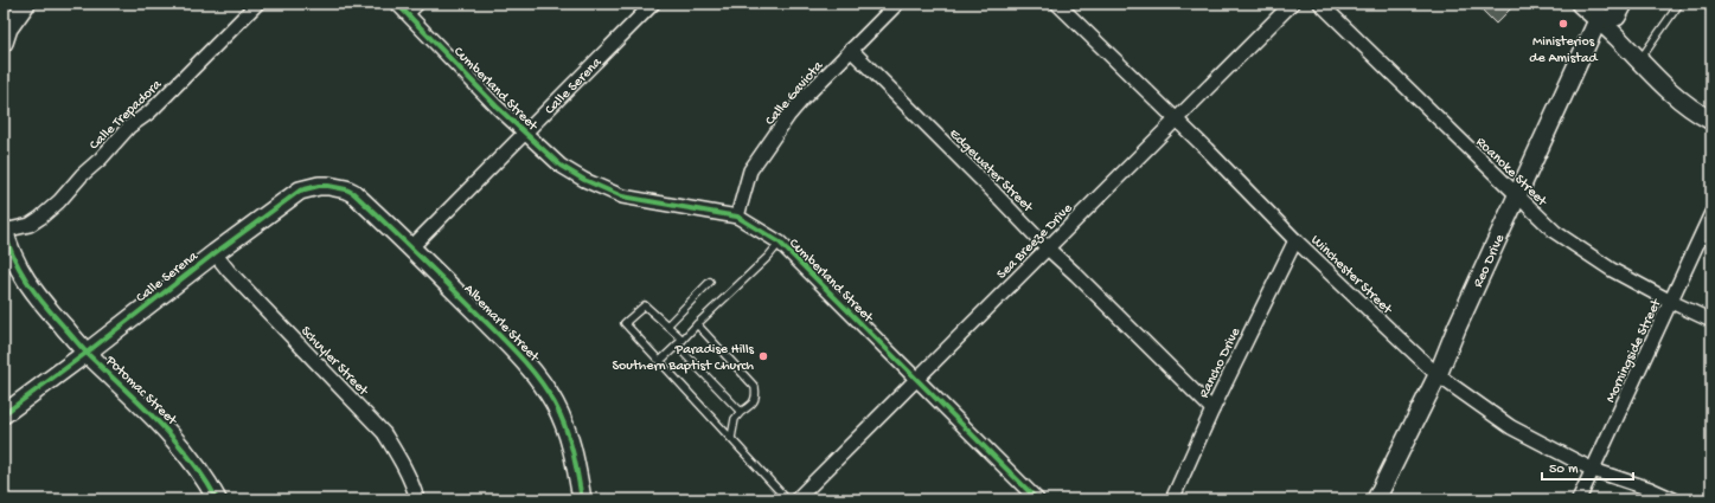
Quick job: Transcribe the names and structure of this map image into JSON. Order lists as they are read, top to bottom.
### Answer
{
  "streets": {
    "street": [
      "Calle Serena",
      "Cumberland Street",
      "Calle Gaviota",
      "Calle Trepadora",
      "Edgewater Street",
      "Roanoke Street",
      "Sea Breeze Drive",
      "Reo Drive",
      "Winchester Street",
      "Albemarle Street",
      "Morningside Street",
      "Schuyler Street",
      "Rancho Drive",
      "Potomac Street"
    ]
  },
  "crossings": [
    ["Calle Serena", "Cumberland Street"],
    ["Calle Serena", "Albemarle Street"],
    ["Calle Serena", "Schuyler Street"],
    ["Calle Serena", "Potomac Street"],
    ["Cumberland Street", "Calle Gaviota"],
    ["Cumberland Street", "Sea Breeze Drive"],
    ["Calle Gaviota", "Edgewater Street"],
    ["Calle Trepadora", "Potomac Street"],
    ["Edgewater Street", "Sea Breeze Drive"],
    ["Edgewater Street", "Rancho Drive"],
    ["Roanoke Street", "Reo Drive"],
    ["Roanoke Street", "Morningside Street"],
    ["Sea Breeze Drive", "Winchester Street"],
    ["Reo Drive", "Winchester Street"],
    ["Winchester Street", "Morningside Street"],
    ["Winchester Street", "Rancho Drive"]
  ],
  "places": ["Ministerios de Amistad", "Paradise Hills Southern Baptist Church"],
  "scale_bar": "50 m"
}
